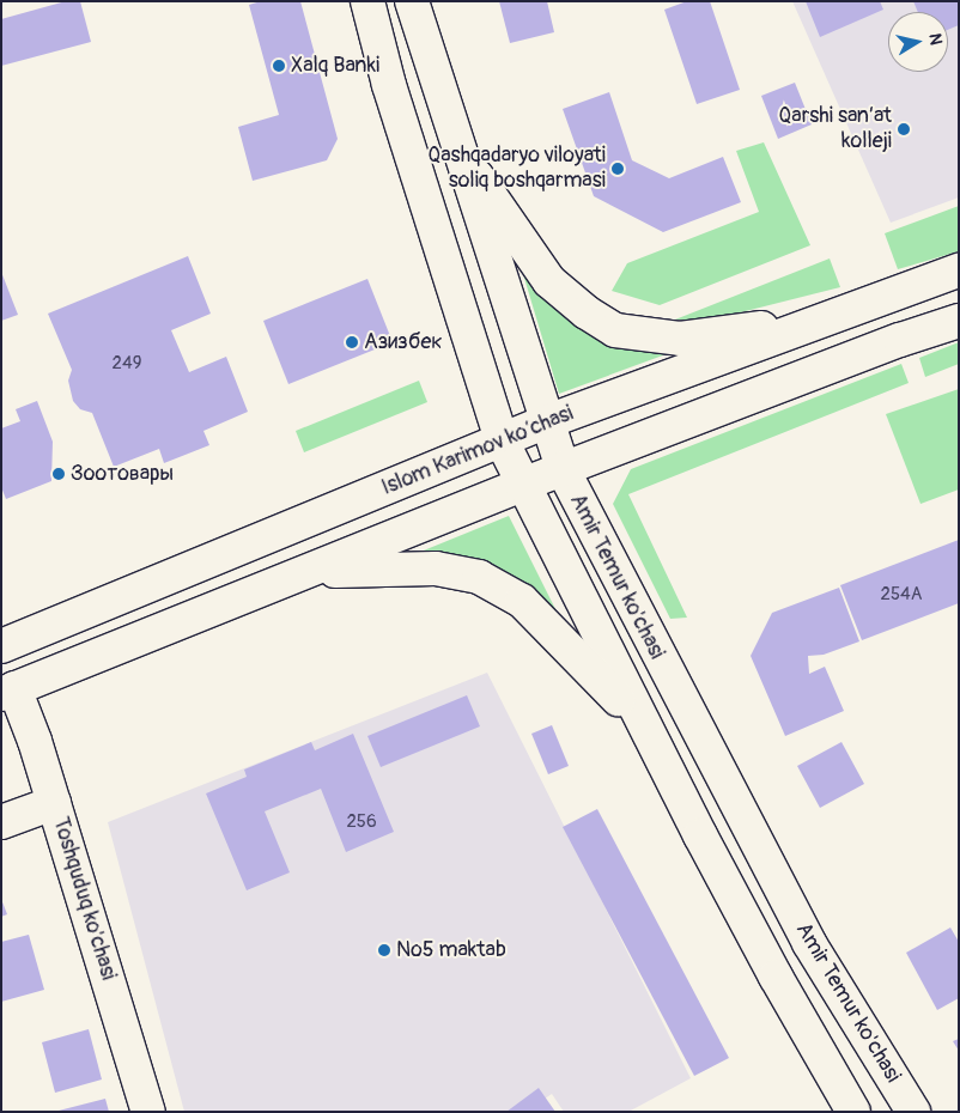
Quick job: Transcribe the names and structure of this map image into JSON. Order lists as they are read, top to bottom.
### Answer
{
  "streets": {
    "main road": ["Islom Karimov ko‘chasi", "Amir Temur ko'chasi", "Toshquduq ko'chasi"]
  },
  "crossings": [
    ["Islom Karimov ko‘chasi", "Amir Temur ko'chasi"]
  ],
  "places": [
    "Xalq Banki",
    "Qarshi san’at kolleji",
    "Qashqadaryo viloyati soliq boshqarmasi",
    "Азизбек",
    "Зоотовары",
    "№5 maktab"
  ],
  "house_numbers": ["249", "254A", "256"],
  "north": "right"
}
